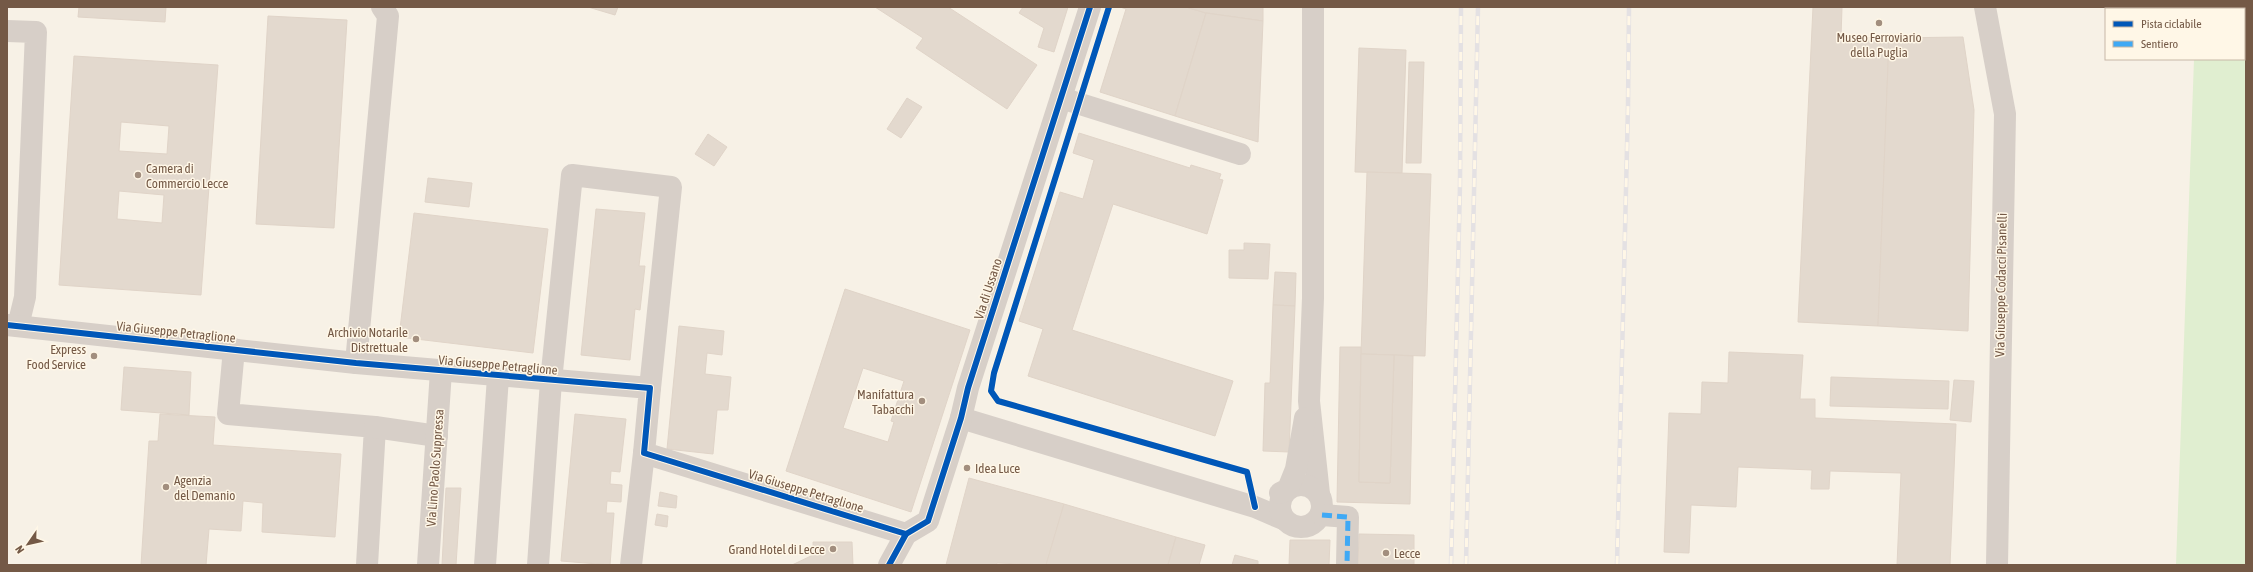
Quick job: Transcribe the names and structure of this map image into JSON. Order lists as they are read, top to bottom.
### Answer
{
  "streets": {
    "street": [
      "Via Giuseppe Codacci Pisanelli",
      "Via di Ussano",
      "Via Giuseppe Petraglione",
      "Via Lino Paolo Suppressa"
    ]
  },
  "crossings": [
    ["Via di Ussano", "Via Giuseppe Petraglione"],
    ["Via Giuseppe Petraglione", "Via Lino Paolo Suppressa"]
  ],
  "places": [
    "Museo Ferroviario della Puglia",
    "Camera di Commercio Lecce",
    "Archivio Notarile Distrettuale",
    "Express Food Service",
    "Manifattura Tabacchi",
    "Idea Luce",
    "Agenzia del Demanio",
    "Grand Hotel di Lecce",
    "Lecce"
  ],
  "legend": ["Pista ciclabile", "Sentiero"],
  "north": "bottom left"
}
